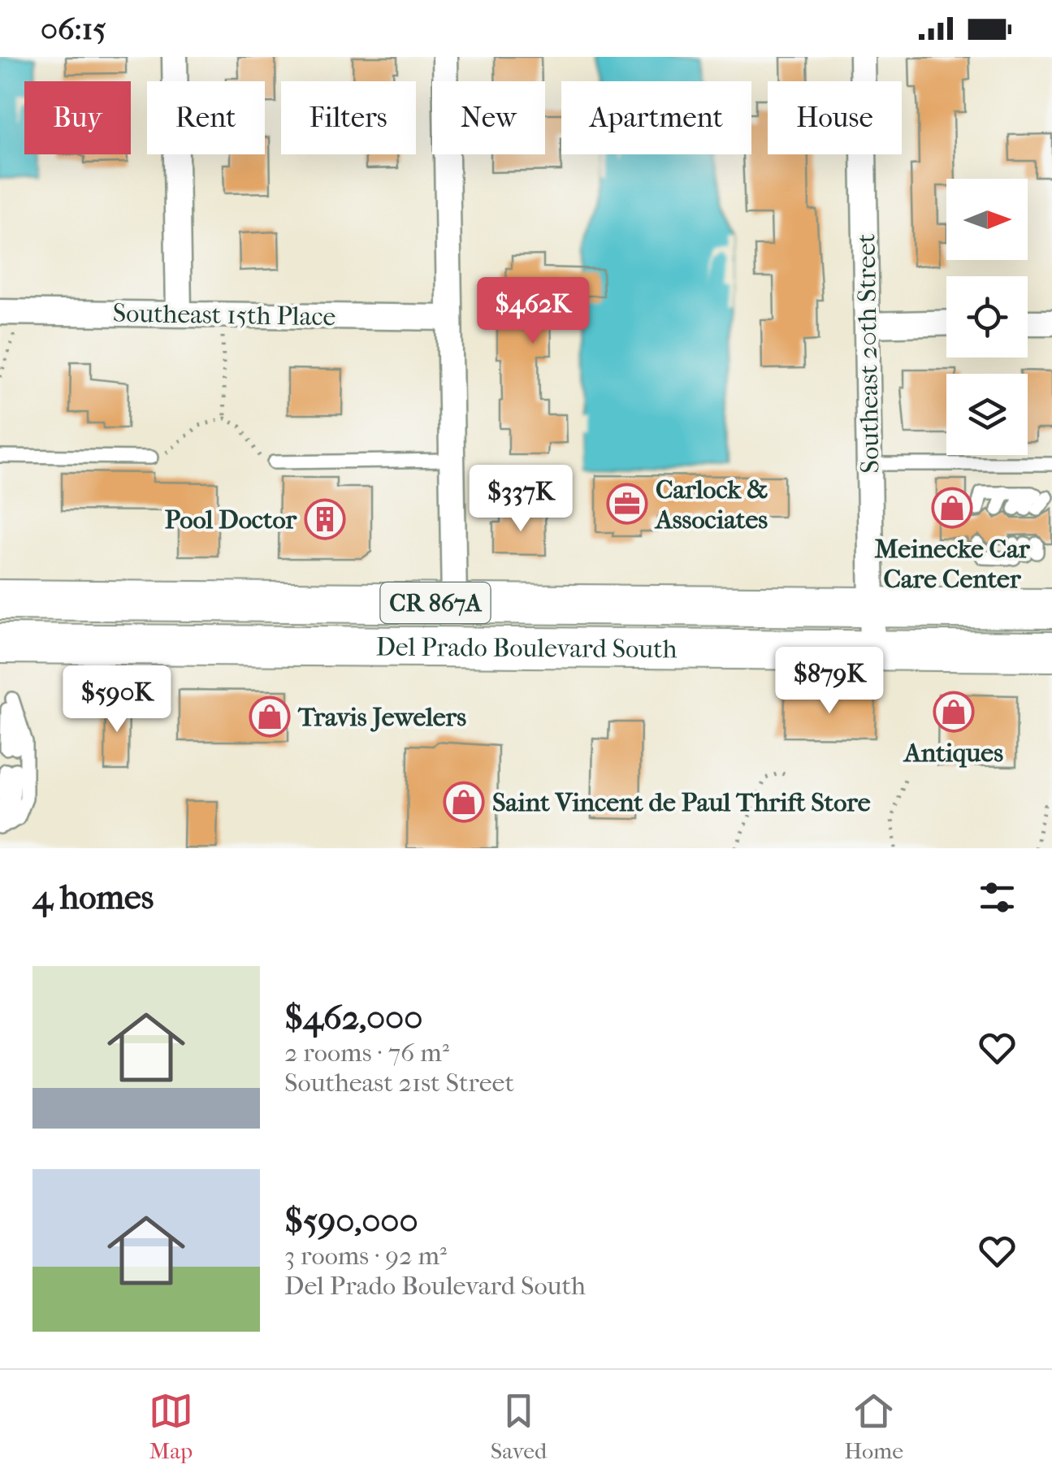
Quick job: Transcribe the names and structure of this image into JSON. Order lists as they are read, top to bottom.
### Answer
{
  "streets": {
    "main road": ["CR 867A", "Del Prado Boulevard South"],
    "street": ["Southeast 15th Place", "Southeast 20th Street"]
  },
  "crossings": [
    ["Southeast 20th Street", "Del Prado Boulevard South"]
  ],
  "places": {
    "office": ["Carlock & Associates"],
    "shop": [
      "Meinecke Car Care Center",
      "Antiques",
      "Travis Jewelers",
      "Saint Vincent de Paul Thrift Store"
    ],
    "building": ["Pool Doctor"]
  },
  "north": "right",
  "page": {
    "status": "06:15",
    "chip": [
      "Buy",
      "Rent",
      "Filters",
      "New",
      "Apartment",
      "House"
    ],
    "price": [
      "$462K",
      "$337K",
      "$879K",
      "$590K"
    ],
    "heading": "4 homes",
    "list": [
      {
        "name": "$462,000",
        "note": "2 rooms · 76 m² · Southeast 21st Street"
      },
      {
        "name": "$590,000",
        "note": "3 rooms · 92 m² · Del Prado Boulevard South"
      }
    ],
    "tabs": ["Map", "Saved", "Home"]
  }
}
